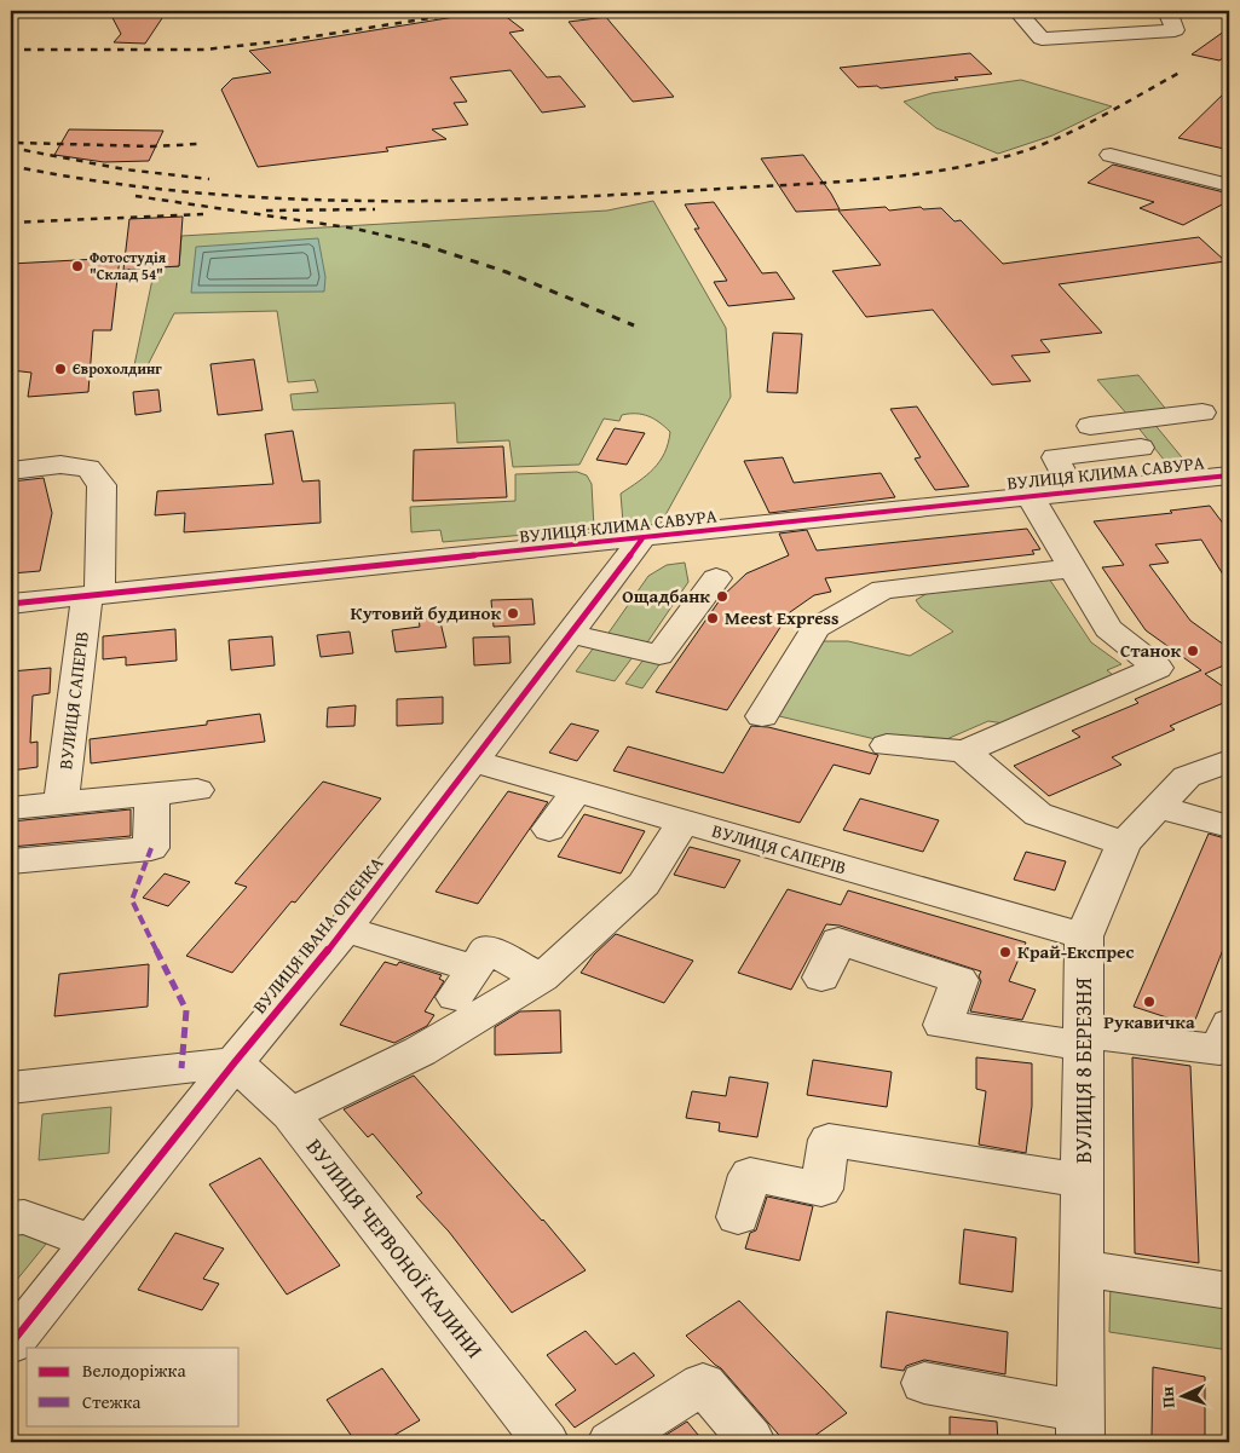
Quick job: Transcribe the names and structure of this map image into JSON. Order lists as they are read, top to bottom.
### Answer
{
  "streets": {
    "street": [
      "ВУЛИЦЯ КЛИМА САВУРА",
      "ВУЛИЦЯ САПЕРІВ",
      "ВУЛИЦЯ ІВАНА ОГІЄНКА",
      "ВУЛИЦЯ 8 БЕРЕЗНЯ",
      "ВУЛИЦЯ ЧЕРВОНОЇ КАЛИНИ"
    ]
  },
  "crossings": [
    ["ВУЛИЦЯ КЛИМА САВУРА", "ВУЛИЦЯ САПЕРІВ"],
    ["ВУЛИЦЯ КЛИМА САВУРА", "ВУЛИЦЯ ІВАНА ОГІЄНКА"],
    ["ВУЛИЦЯ САПЕРІВ", "ВУЛИЦЯ ІВАНА ОГІЄНКА"],
    ["ВУЛИЦЯ САПЕРІВ", "ВУЛИЦЯ 8 БЕРЕЗНЯ"],
    ["ВУЛИЦЯ ІВАНА ОГІЄНКА", "ВУЛИЦЯ ЧЕРВОНОЇ КАЛИНИ"]
  ],
  "places": [
    "Фотостудія \"Склад 54\"",
    "Єврохолдинг",
    "Ощадбанк",
    "Кутовий будинок",
    "Meest Express",
    "Станок",
    "Край-Експрес",
    "Рукавичка"
  ],
  "legend": ["Велодоріжка", "Стежка"],
  "north": "left"
}
